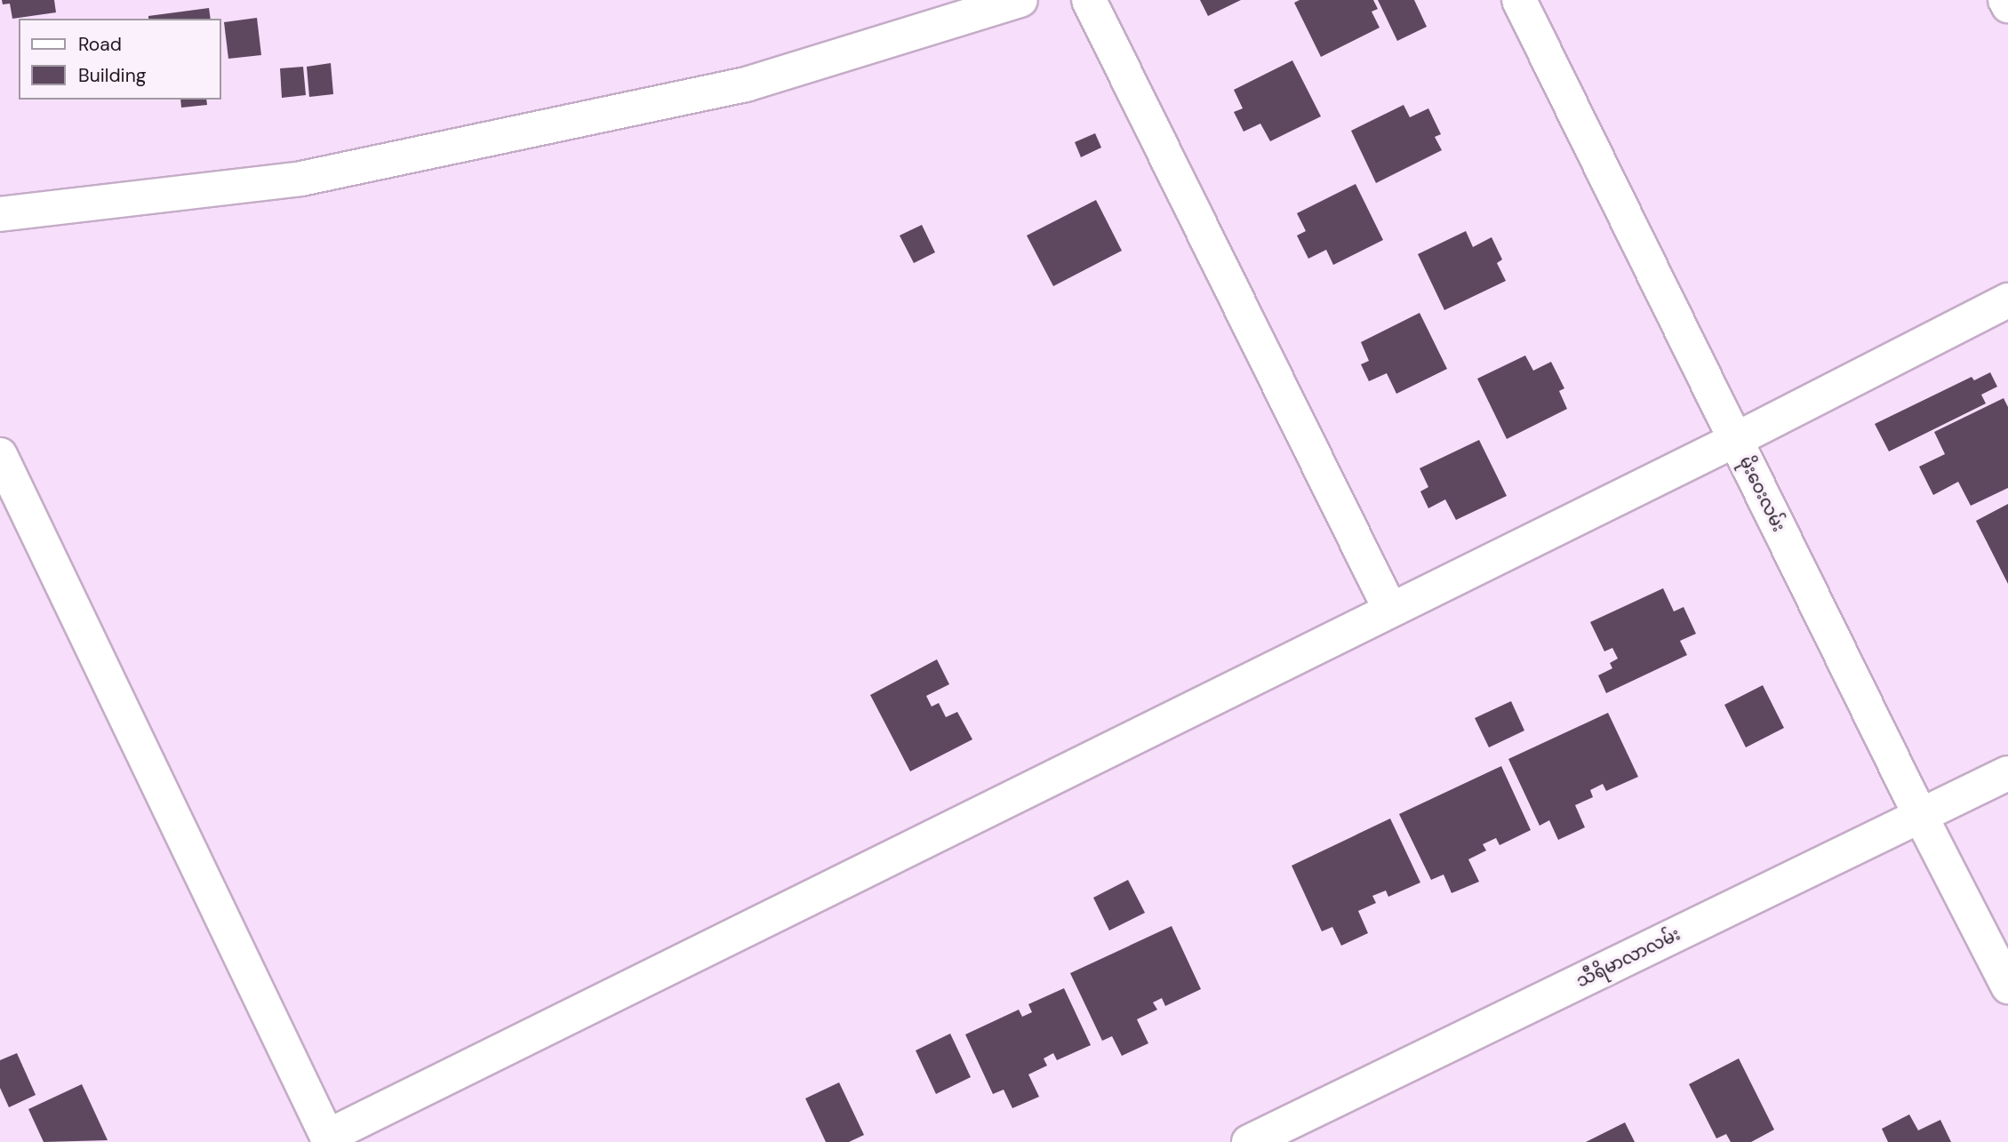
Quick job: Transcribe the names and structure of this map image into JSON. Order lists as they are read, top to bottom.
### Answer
{
  "streets": {
    "street": ["မိုးဝေးလမ်း", "သီရိမာလာလမ်း"]
  },
  "crossings": [
    ["မိုးဝေးလမ်း", "သီရိမာလာလမ်း"]
  ],
  "legend": ["Road", "Building"]
}
